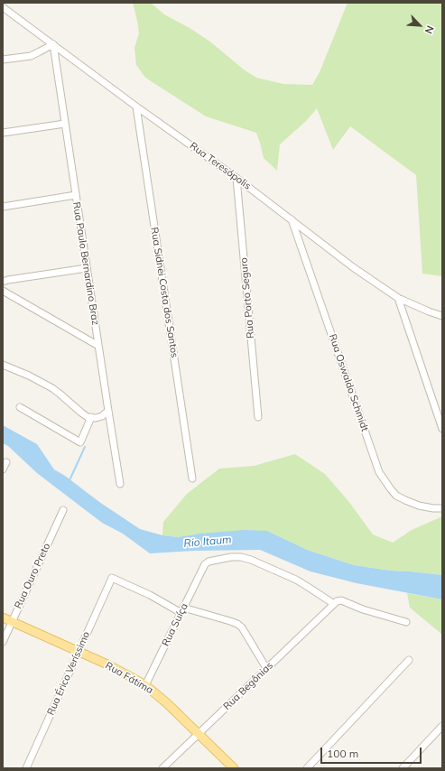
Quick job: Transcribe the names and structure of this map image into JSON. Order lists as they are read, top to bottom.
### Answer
{
  "streets": {
    "main road": ["Rua Fátima"],
    "street": [
      "Rua Teresópolis",
      "Rua Paulo Bernardino Braz",
      "Rua Sidnei Costa dos Santos",
      "Rua Porto Seguro",
      "Rua Oswaldo Schmidt",
      "Rua Ouro Preto",
      "Rua Suíça",
      "Rua Érico Veríssimo",
      "Rua Begônias"
    ]
  },
  "crossings": [
    ["Rua Teresópolis", "Rua Paulo Bernardino Braz"],
    ["Rua Teresópolis", "Rua Sidnei Costa dos Santos"],
    ["Rua Teresópolis", "Rua Porto Seguro"],
    ["Rua Teresópolis", "Rua Oswaldo Schmidt"],
    ["Rua Ouro Preto", "Rua Fátima"],
    ["Rua Suíça", "Rua Érico Veríssimo"],
    ["Rua Suíça", "Rua Fátima"],
    ["Rua Suíça", "Rua Begônias"],
    ["Rua Érico Veríssimo", "Rua Fátima"],
    ["Rua Fátima", "Rua Begônias"]
  ],
  "water": ["Rio Itaum"],
  "scale_bar": "100 m",
  "north": "bottom right"
}
